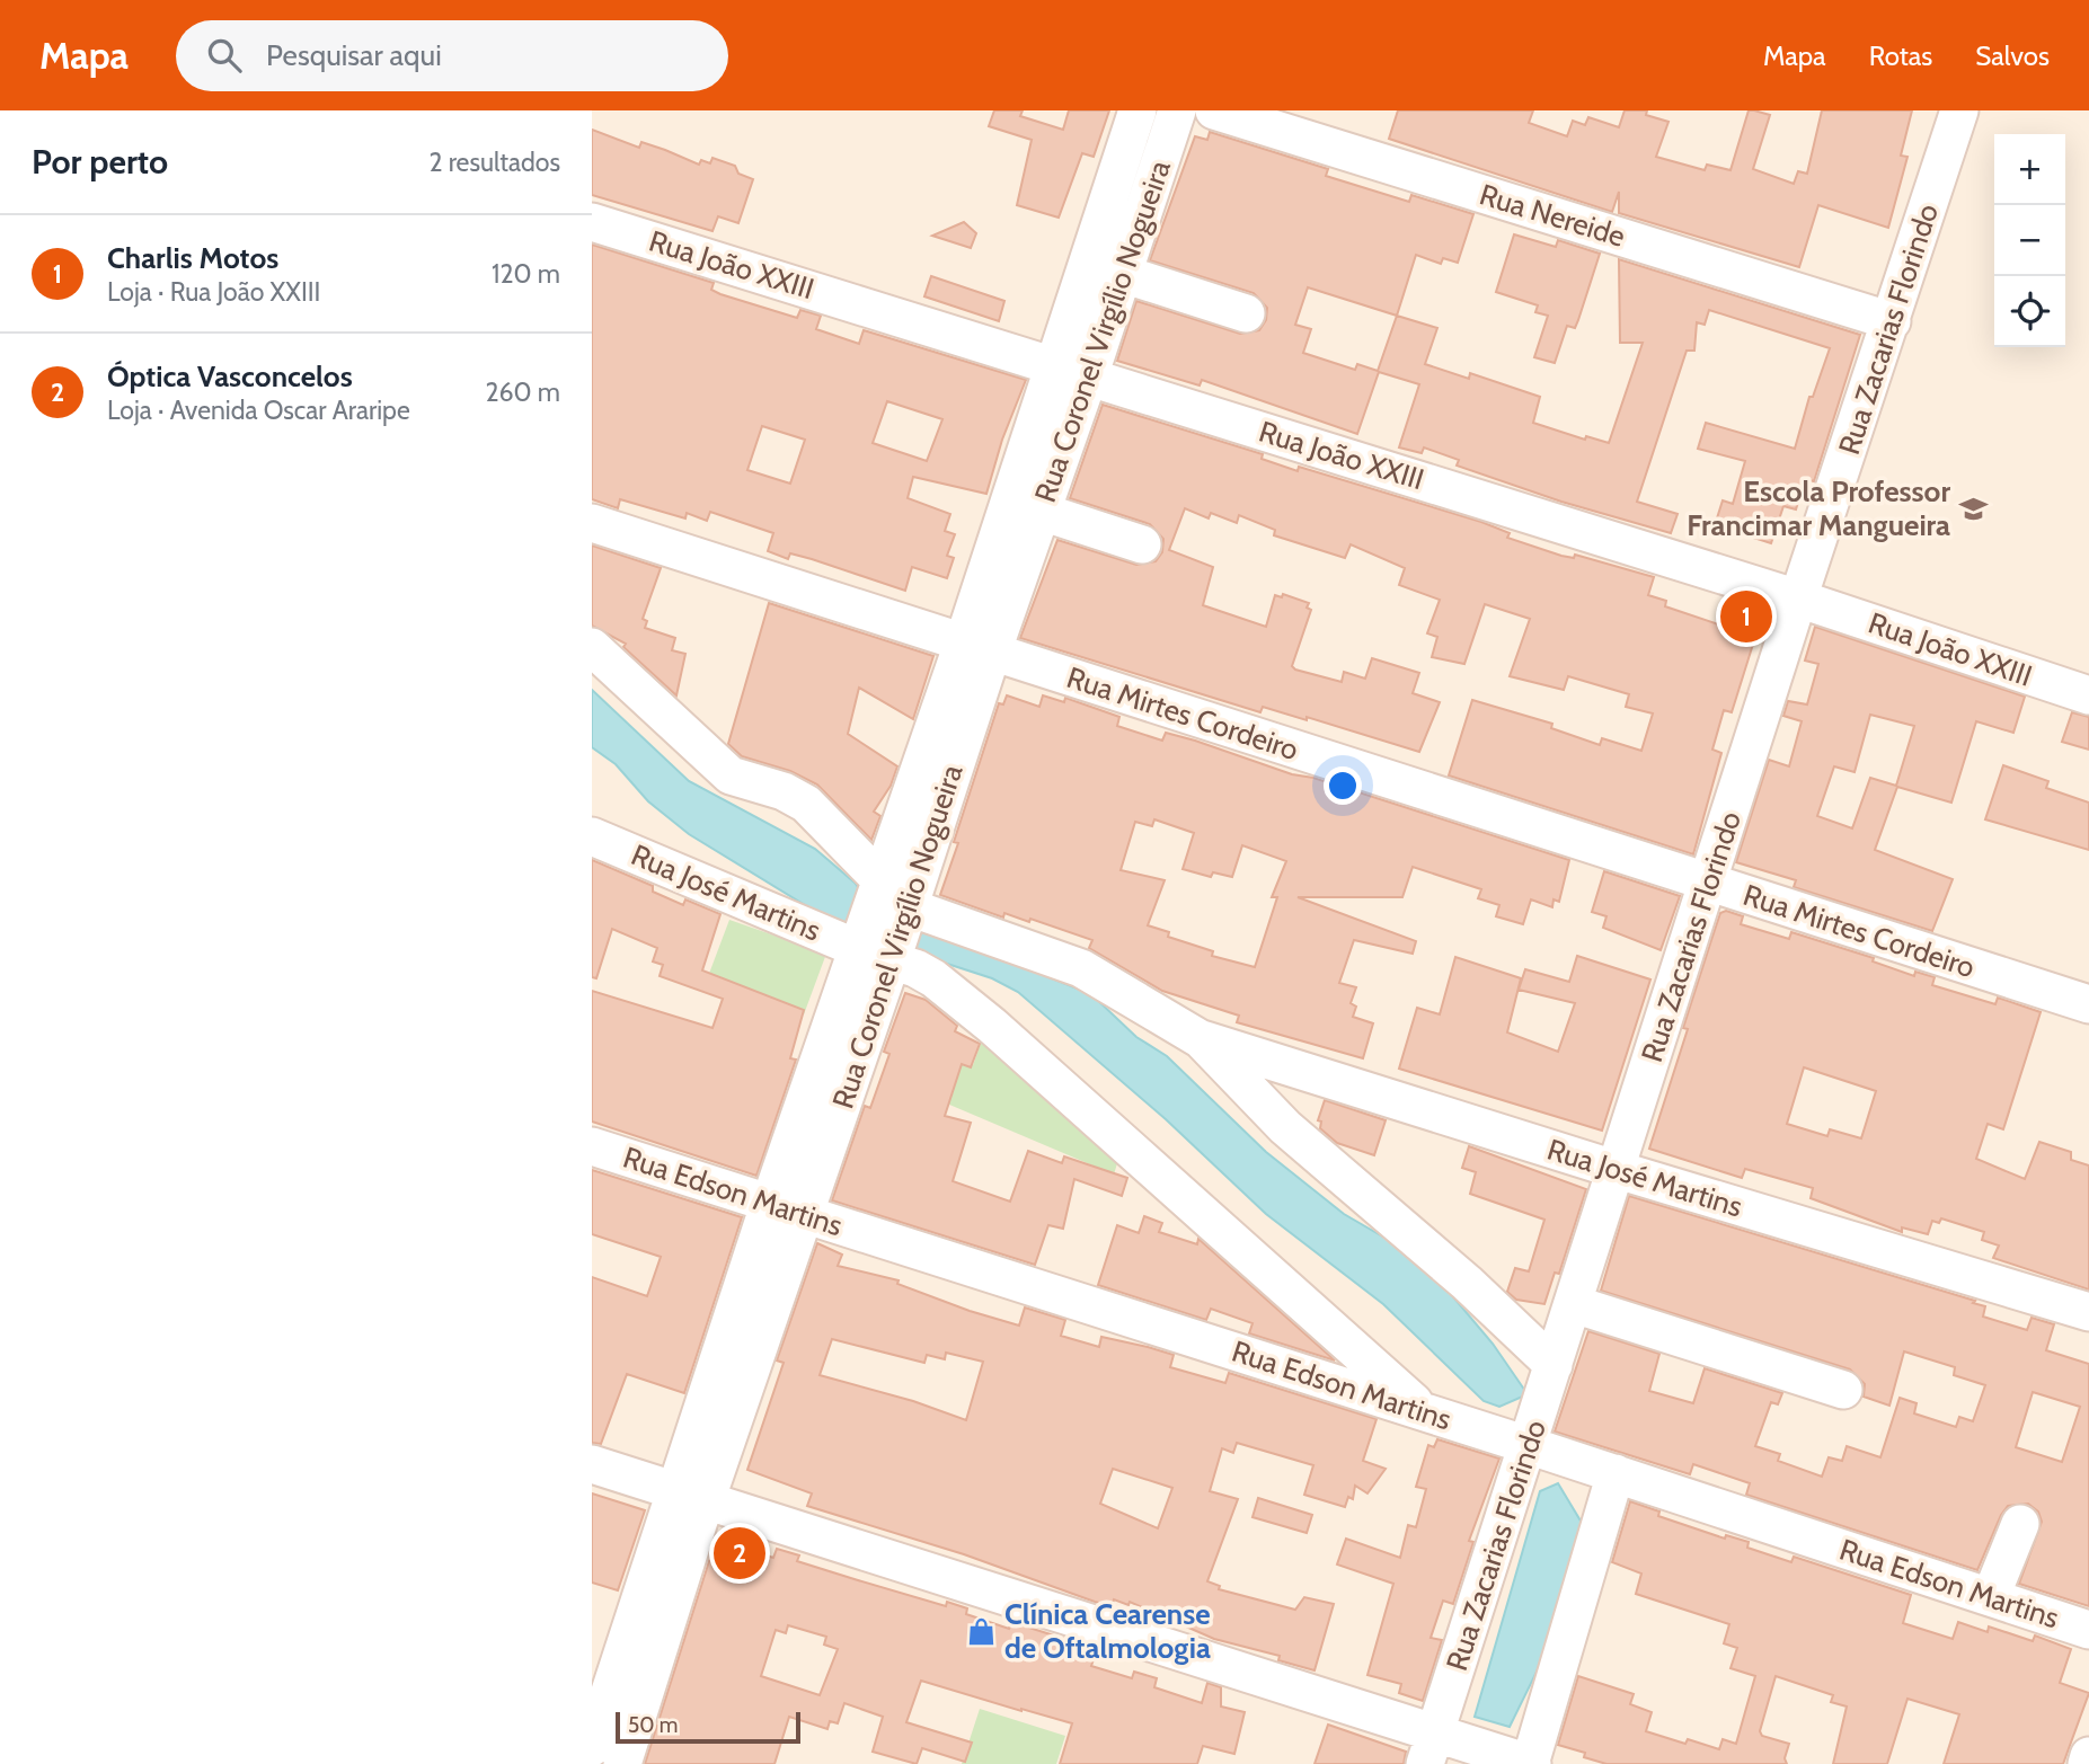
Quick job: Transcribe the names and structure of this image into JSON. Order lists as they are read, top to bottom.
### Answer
{
  "streets": {
    "street": [
      "Rua Nereide",
      "Rua João XXIII",
      "Rua Zacarias Florindo",
      "Rua Coronel Virgílio Nogueira",
      "Rua Mirtes Cordeiro",
      "Rua José Martins",
      "Rua Edson Martins"
    ]
  },
  "crossings": [
    ["Rua Nereide", "Rua Zacarias Florindo"],
    ["Rua João XXIII", "Rua Zacarias Florindo"],
    ["Rua João XXIII", "Rua Coronel Virgílio Nogueira"],
    ["Rua Zacarias Florindo", "Rua Mirtes Cordeiro"],
    ["Rua Zacarias Florindo", "Rua José Martins"],
    ["Rua Zacarias Florindo", "Rua Edson Martins"],
    ["Rua Coronel Virgílio Nogueira", "Rua Mirtes Cordeiro"],
    ["Rua Coronel Virgílio Nogueira", "Rua José Martins"],
    ["Rua Coronel Virgílio Nogueira", "Rua Edson Martins"],
    ["Rua José Martins", "Rua Edson Martins"]
  ],
  "places": {
    "school or university": ["Escola Professor Francimar Mangueira"],
    "shop": ["Clínica Cearense de Oftalmologia"]
  },
  "scale_bar": "50 m",
  "page": {
    "header": "Mapa",
    "search": "Pesquisar aqui",
    "nav": ["Mapa", "Rotas", "Salvos"],
    "heading": ["Por perto", "2 resultados"],
    "map_buttons": ["+", "−"],
    "list": [
      {
        "mark": "1",
        "name": "Charlis Motos",
        "note": "Loja · Rua João XXIII",
        "value": "120 m"
      },
      {
        "mark": "2",
        "name": "Óptica Vasconcelos",
        "note": "Loja · Avenida Oscar Araripe",
        "value": "260 m"
      }
    ],
    "pins": ["1", "2"],
    "scale": "50 m"
  }
}
